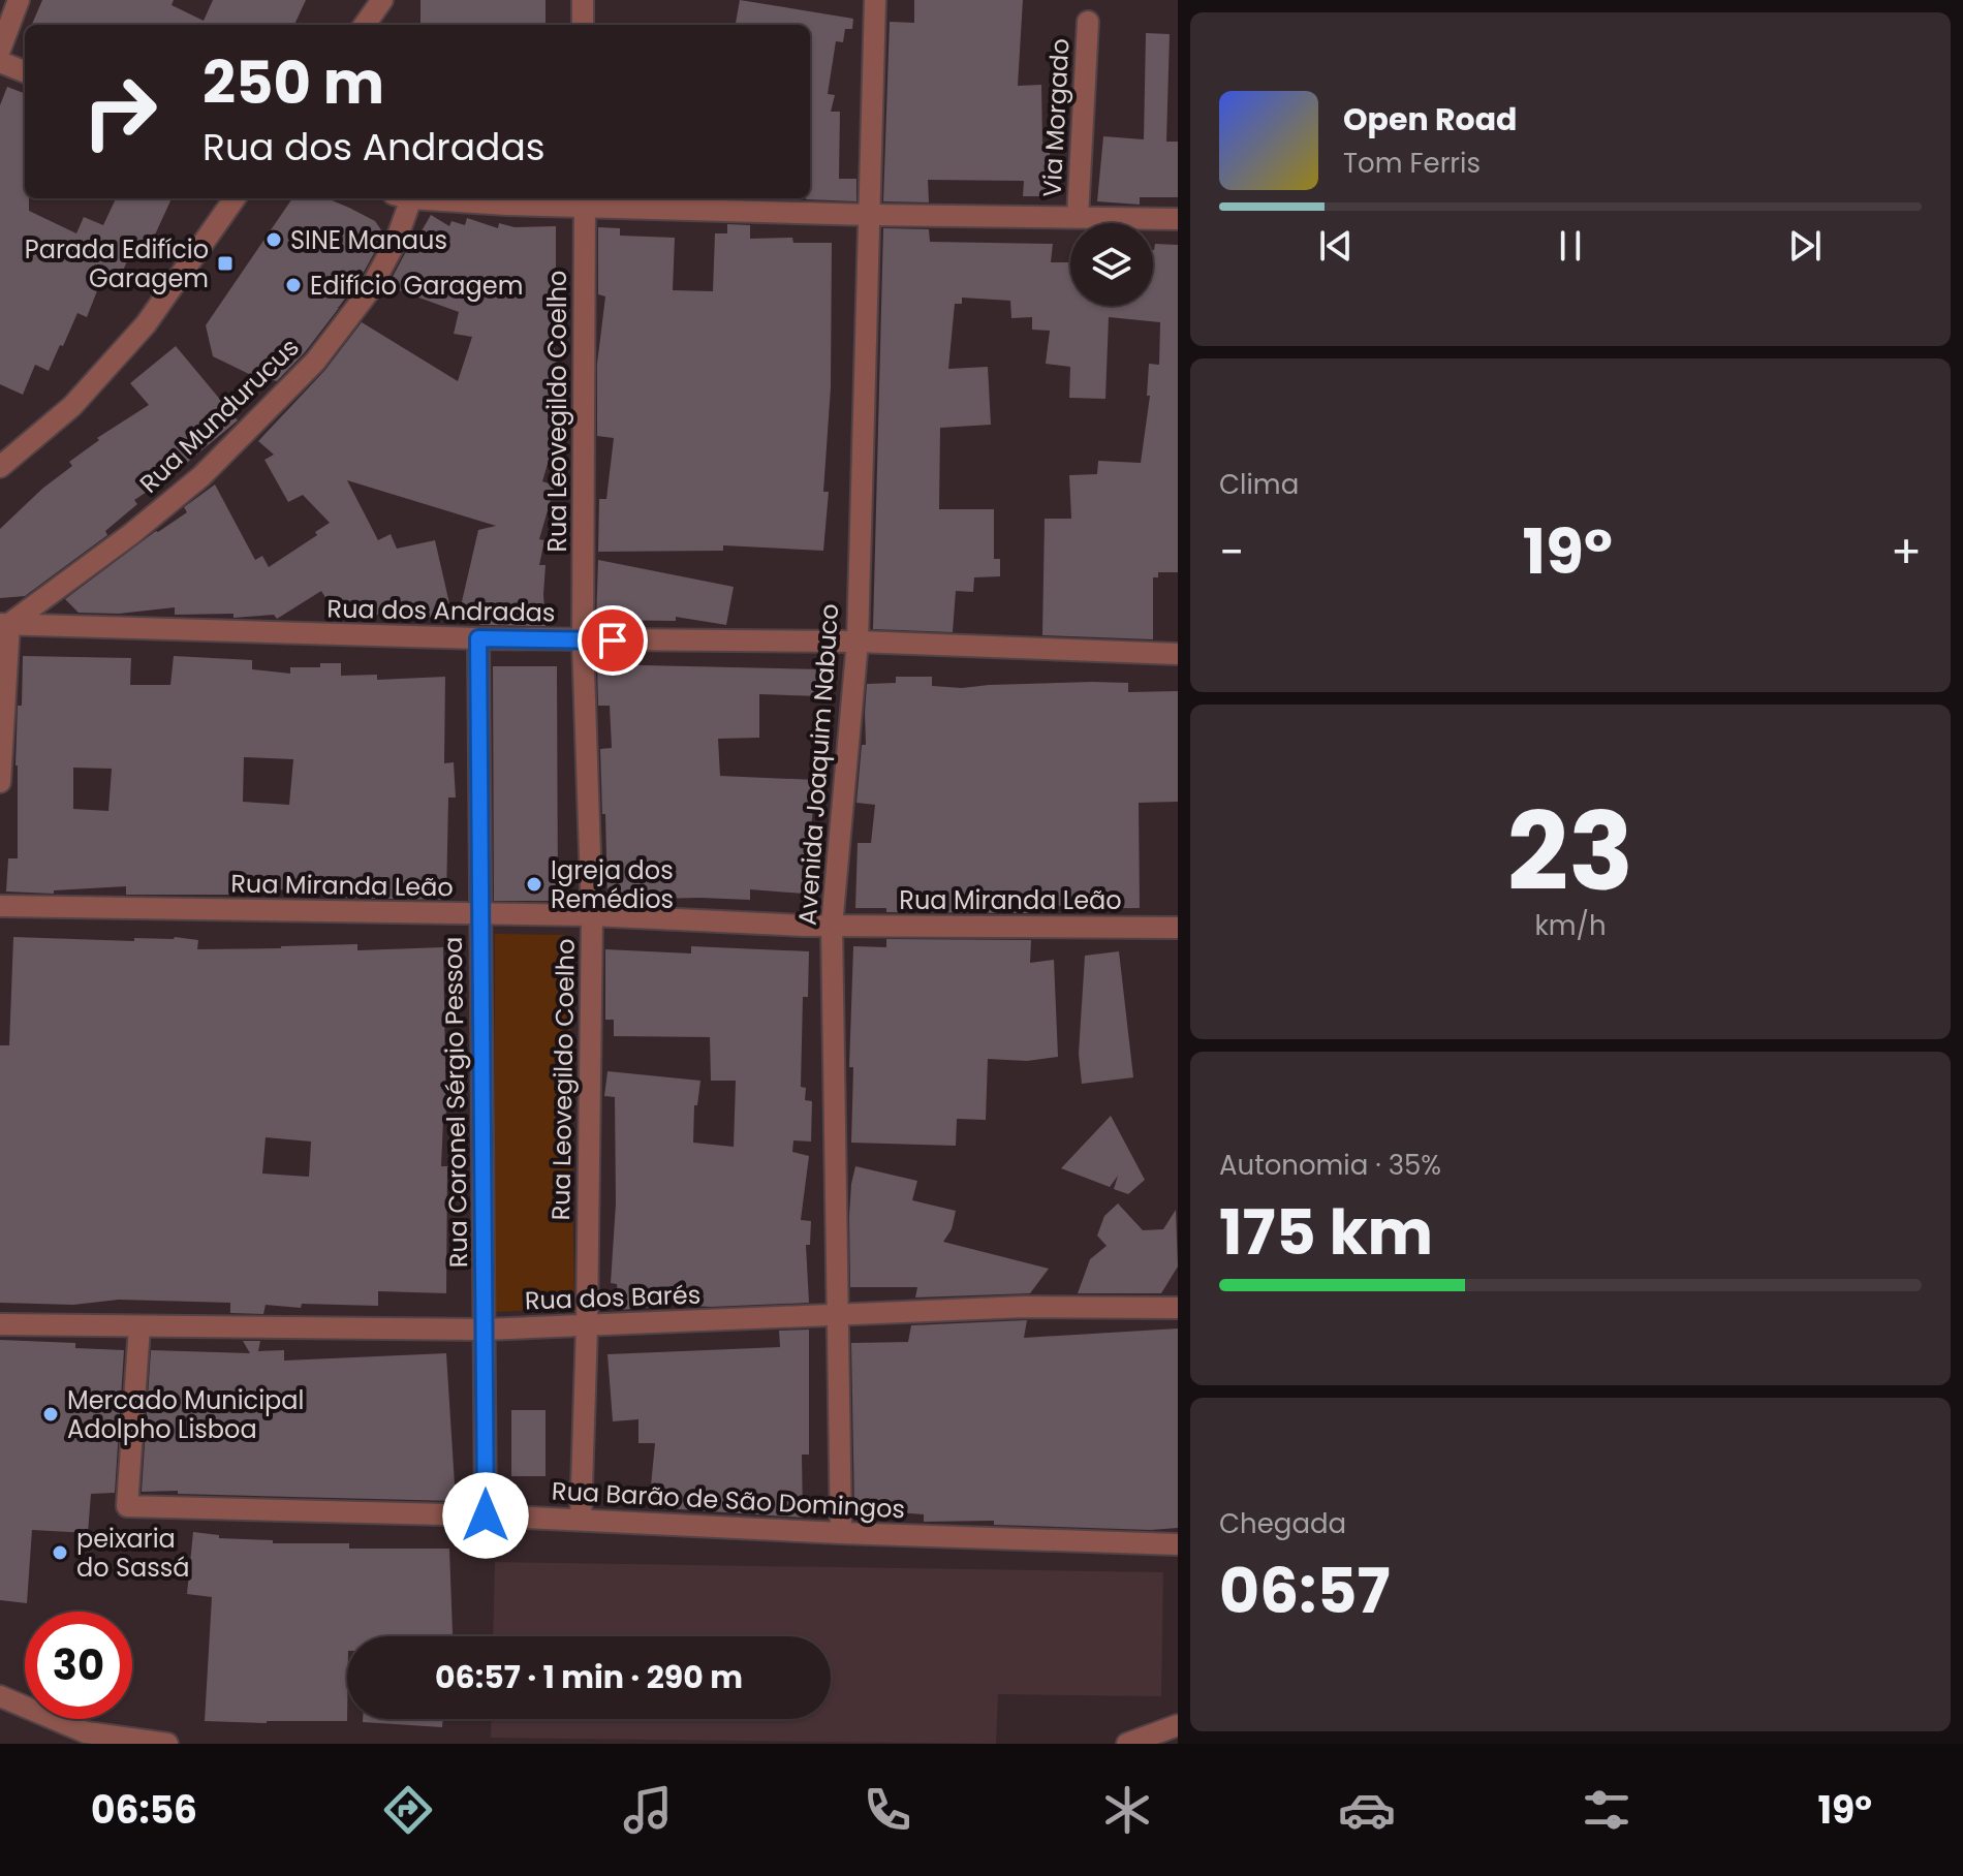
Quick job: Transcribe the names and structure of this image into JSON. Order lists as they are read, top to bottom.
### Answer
{
  "streets": {
    "street": [
      "Via Morgado",
      "Rua Leovegildo Coelho",
      "Rua Mundurucus",
      "Rua dos Andradas",
      "Avenida Joaquim Nabuco",
      "Rua Miranda Leão",
      "Rua Coronel Sérgio Pessoa",
      "Rua dos Barés",
      "Rua Barão de São Domingos"
    ]
  },
  "crossings": [
    ["Rua Leovegildo Coelho", "Rua dos Andradas"],
    ["Rua Leovegildo Coelho", "Rua Miranda Leão"],
    ["Rua Leovegildo Coelho", "Rua dos Barés"],
    ["Rua Leovegildo Coelho", "Rua Barão de São Domingos"],
    ["Rua Mundurucus", "Rua dos Andradas"],
    ["Rua dos Andradas", "Avenida Joaquim Nabuco"],
    ["Rua dos Andradas", "Rua Coronel Sérgio Pessoa"],
    ["Avenida Joaquim Nabuco", "Rua Miranda Leão"],
    ["Avenida Joaquim Nabuco", "Rua dos Barés"],
    ["Avenida Joaquim Nabuco", "Rua Barão de São Domingos"],
    ["Rua Miranda Leão", "Rua Coronel Sérgio Pessoa"],
    ["Rua Coronel Sérgio Pessoa", "Rua dos Barés"],
    ["Rua Coronel Sérgio Pessoa", "Rua Barão de São Domingos"],
    ["Rua dos Barés", "Rua Barão de São Domingos"]
  ],
  "places": {
    "other": [
      "SINE Manaus",
      "Edifício Garagem",
      "Igreja dos Remédios",
      "Mercado Municipal Adolpho Lisboa",
      "peixaria do Sassá"
    ],
    "transit": ["Parada Edifício Garagem"]
  },
  "page": {
    "turn": ["250 m", "Rua dos Andradas"],
    "song": ["Open Road", "Tom Ferris"],
    "tile": [
      "Clima",
      ["23", "km/h"],
      ["Autonomia · 35%", "175 km"],
      ["Chegada", "06:57"]
    ],
    "heat": ["−", "19°", "+"],
    "limit": "30",
    "trip": "06:57 · 1 min · 290 m",
    "tabs": ["06:56", "19°"]
  }
}
